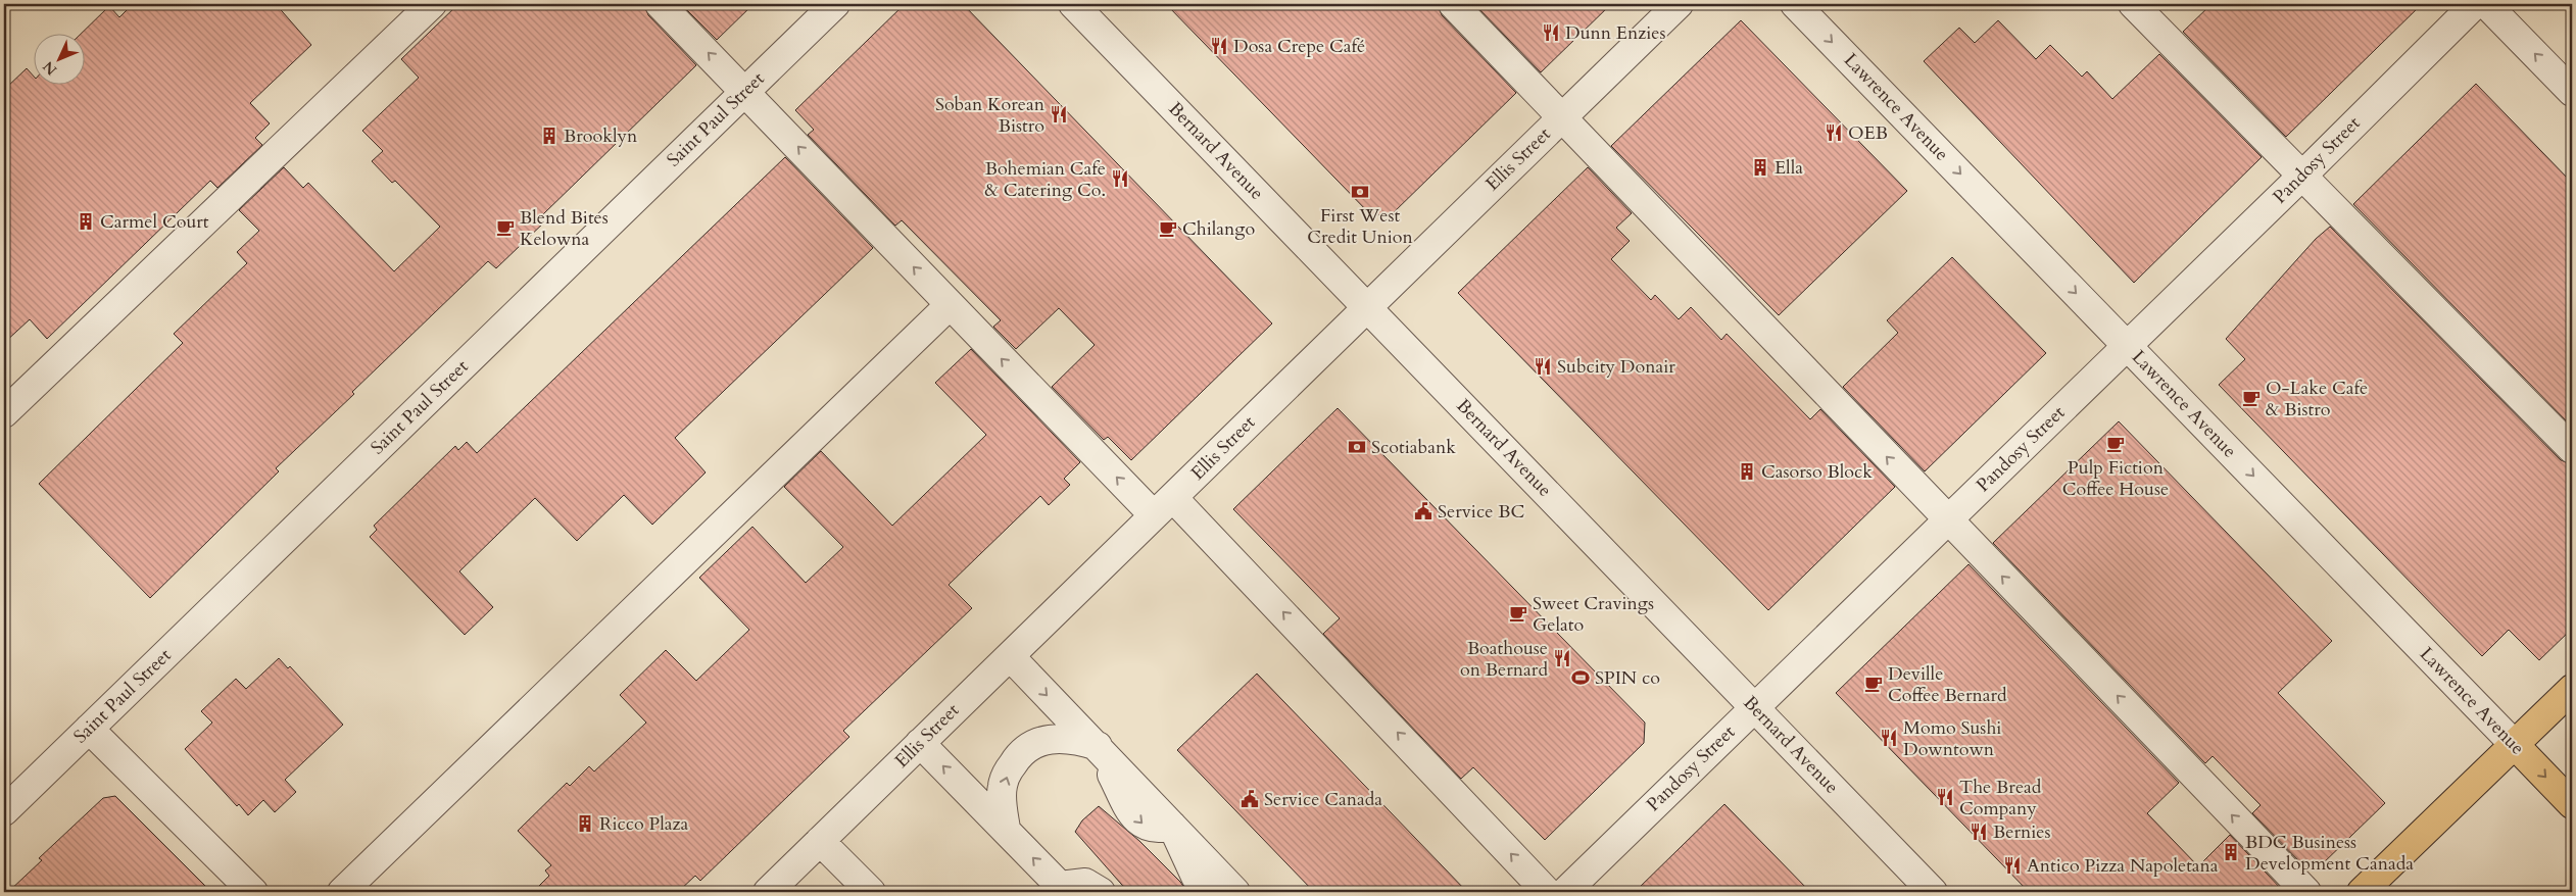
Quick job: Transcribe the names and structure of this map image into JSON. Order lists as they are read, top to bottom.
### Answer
{
  "streets": {
    "main road": ["Lawrence Avenue"],
    "street": [
      "Saint Paul Street",
      "Bernard Avenue",
      "Ellis Street",
      "Pandosy Street"
    ]
  },
  "crossings": [
    ["Lawrence Avenue", "Pandosy Street"],
    ["Bernard Avenue", "Ellis Street"],
    ["Bernard Avenue", "Pandosy Street"]
  ],
  "places": {
    "restaurant": [
      "Dunn Enzies",
      "Dosa Crepe Café",
      "Soban Korean Bistro",
      "OEB",
      "Bohemian Cafe & Catering Co.",
      "Subcity Donair",
      "Boathouse on Bernard",
      "Momo Sushi Downtown",
      "The Bread Company",
      "Bernies",
      "Antico Pizza Napoletana"
    ],
    "building": [
      "Brooklyn",
      "Ella",
      "Carmel Court",
      "Casorso Block",
      "Ricco Plaza",
      "BDC Business Development Canada"
    ],
    "bank": ["First West Credit Union", "Scotiabank"],
    "cafe": [
      "Blend Bites Kelowna",
      "Chilango",
      "O-Lake Cafe & Bistro",
      "Pulp Fiction Coffee House",
      "Sweet Cravings Gelato",
      "Deville Coffee Bernard"
    ],
    "public building": ["Service BC", "Service Canada"],
    "sports": ["SPIN co"]
  },
  "north": "bottom left"
}
